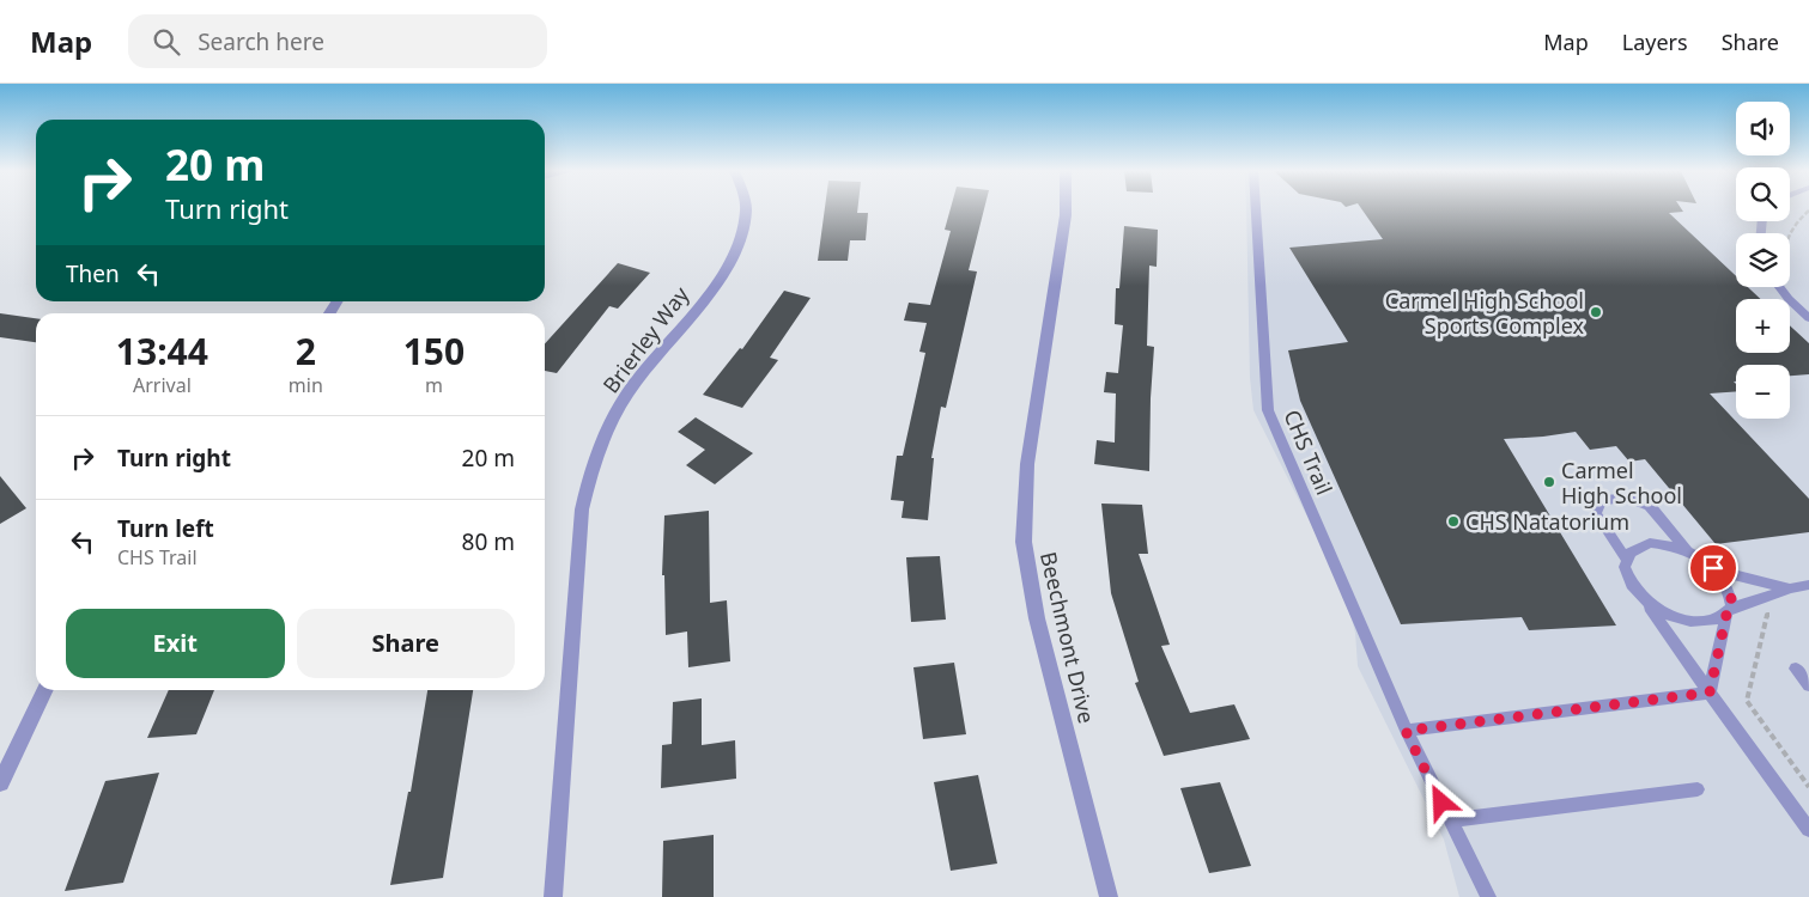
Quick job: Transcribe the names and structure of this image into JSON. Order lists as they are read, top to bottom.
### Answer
{
  "streets": {
    "street": ["Brierley Way", "Beechmont Drive"],
    "lane": ["CHS Trail"]
  },
  "places": ["Carmel High School Sports Complex", "Carmel High School", "CHS Natatorium"],
  "page": {
    "header": "Map",
    "search": "Search here",
    "nav": ["Map", "Layers", "Share"],
    "map_buttons": ["+", "−"],
    "turn": ["20 m", "Turn right"],
    "then": "Then",
    "eta": [
      "13:44",
      "Arrival",
      "2",
      "min",
      "150",
      "m"
    ],
    "list": [
      {
        "name": "Turn right",
        "value": "20 m"
      },
      {
        "name": "Turn left",
        "note": "CHS Trail",
        "value": "80 m"
      }
    ],
    "buttons": ["Exit", "Share"]
  }
}
